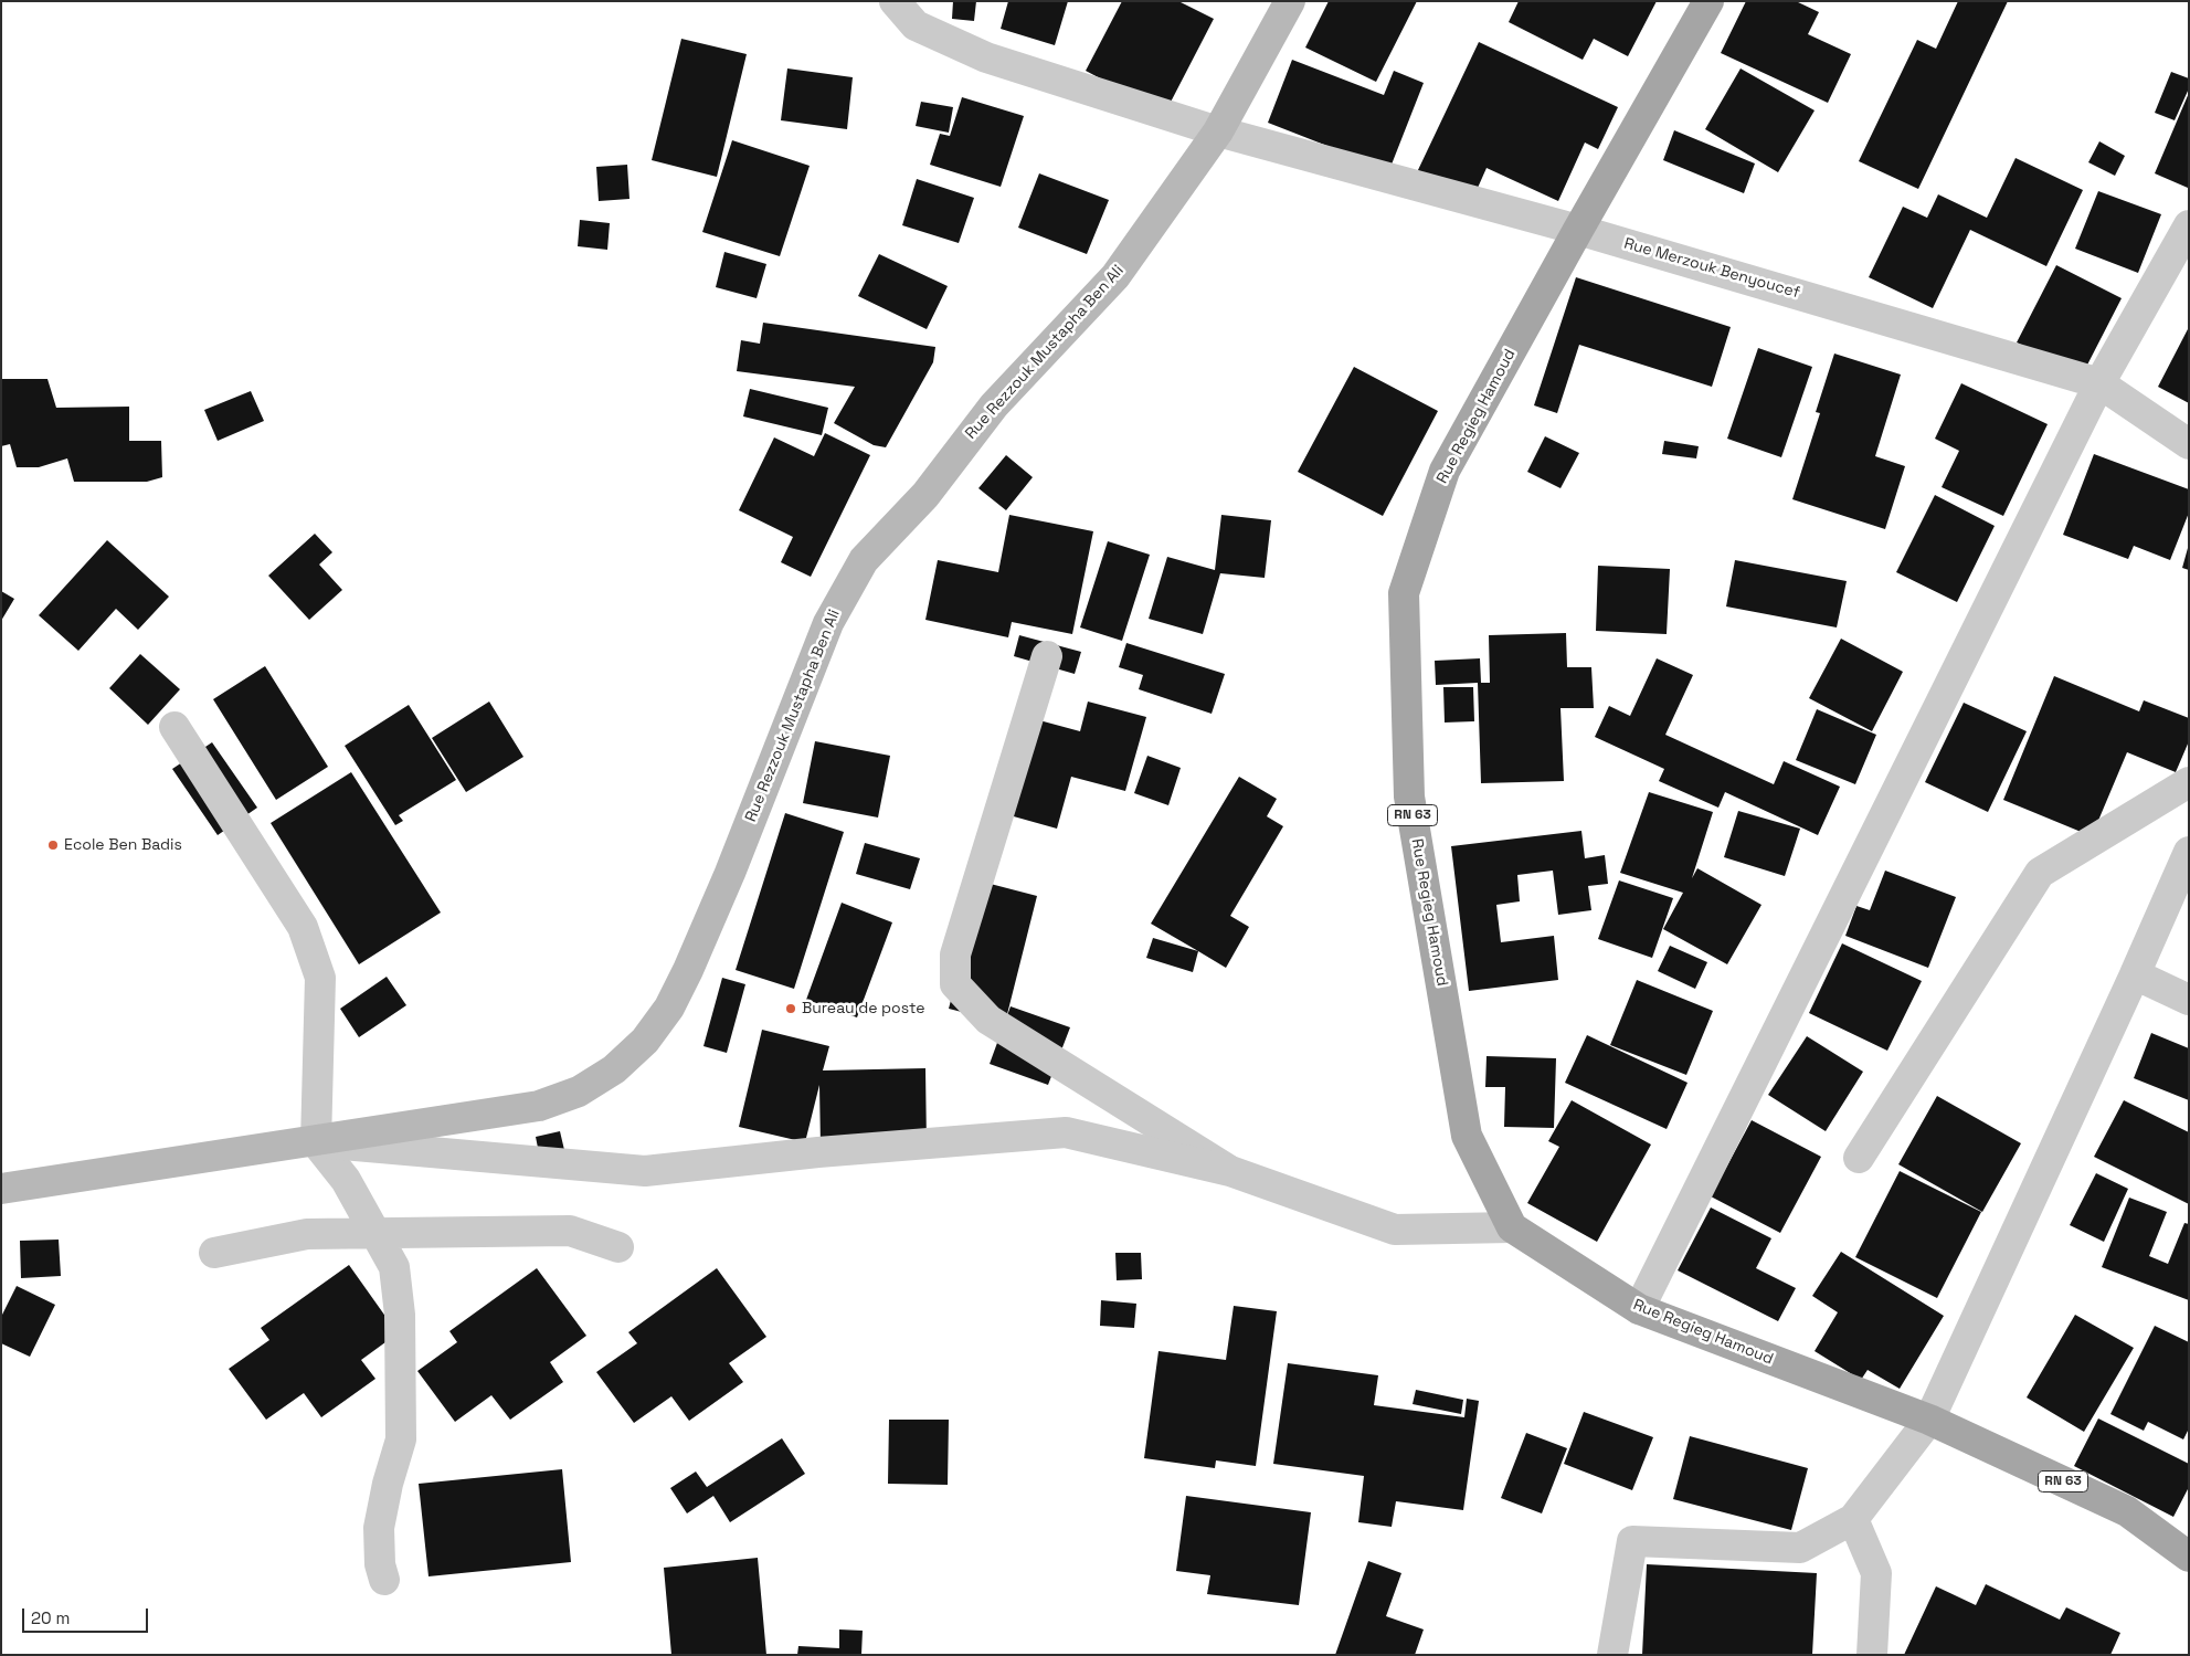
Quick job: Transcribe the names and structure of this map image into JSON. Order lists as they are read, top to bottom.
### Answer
{
  "streets": {
    "main road": ["Rue Rezzouk Mustapha Ben Ali", "Rue Regieg Hamoud", "RN 63"],
    "street": ["Rue Merzouk Benyoucef"]
  },
  "crossings": [
    ["Rue Merzouk Benyoucef", "Rue Rezzouk Mustapha Ben Ali"],
    ["Rue Merzouk Benyoucef", "Rue Regieg Hamoud"],
    ["Rue Regieg Hamoud", "RN 63"]
  ],
  "places": ["Ecole Ben Badis", "Bureau de poste"],
  "scale_bar": "20 m"
}
